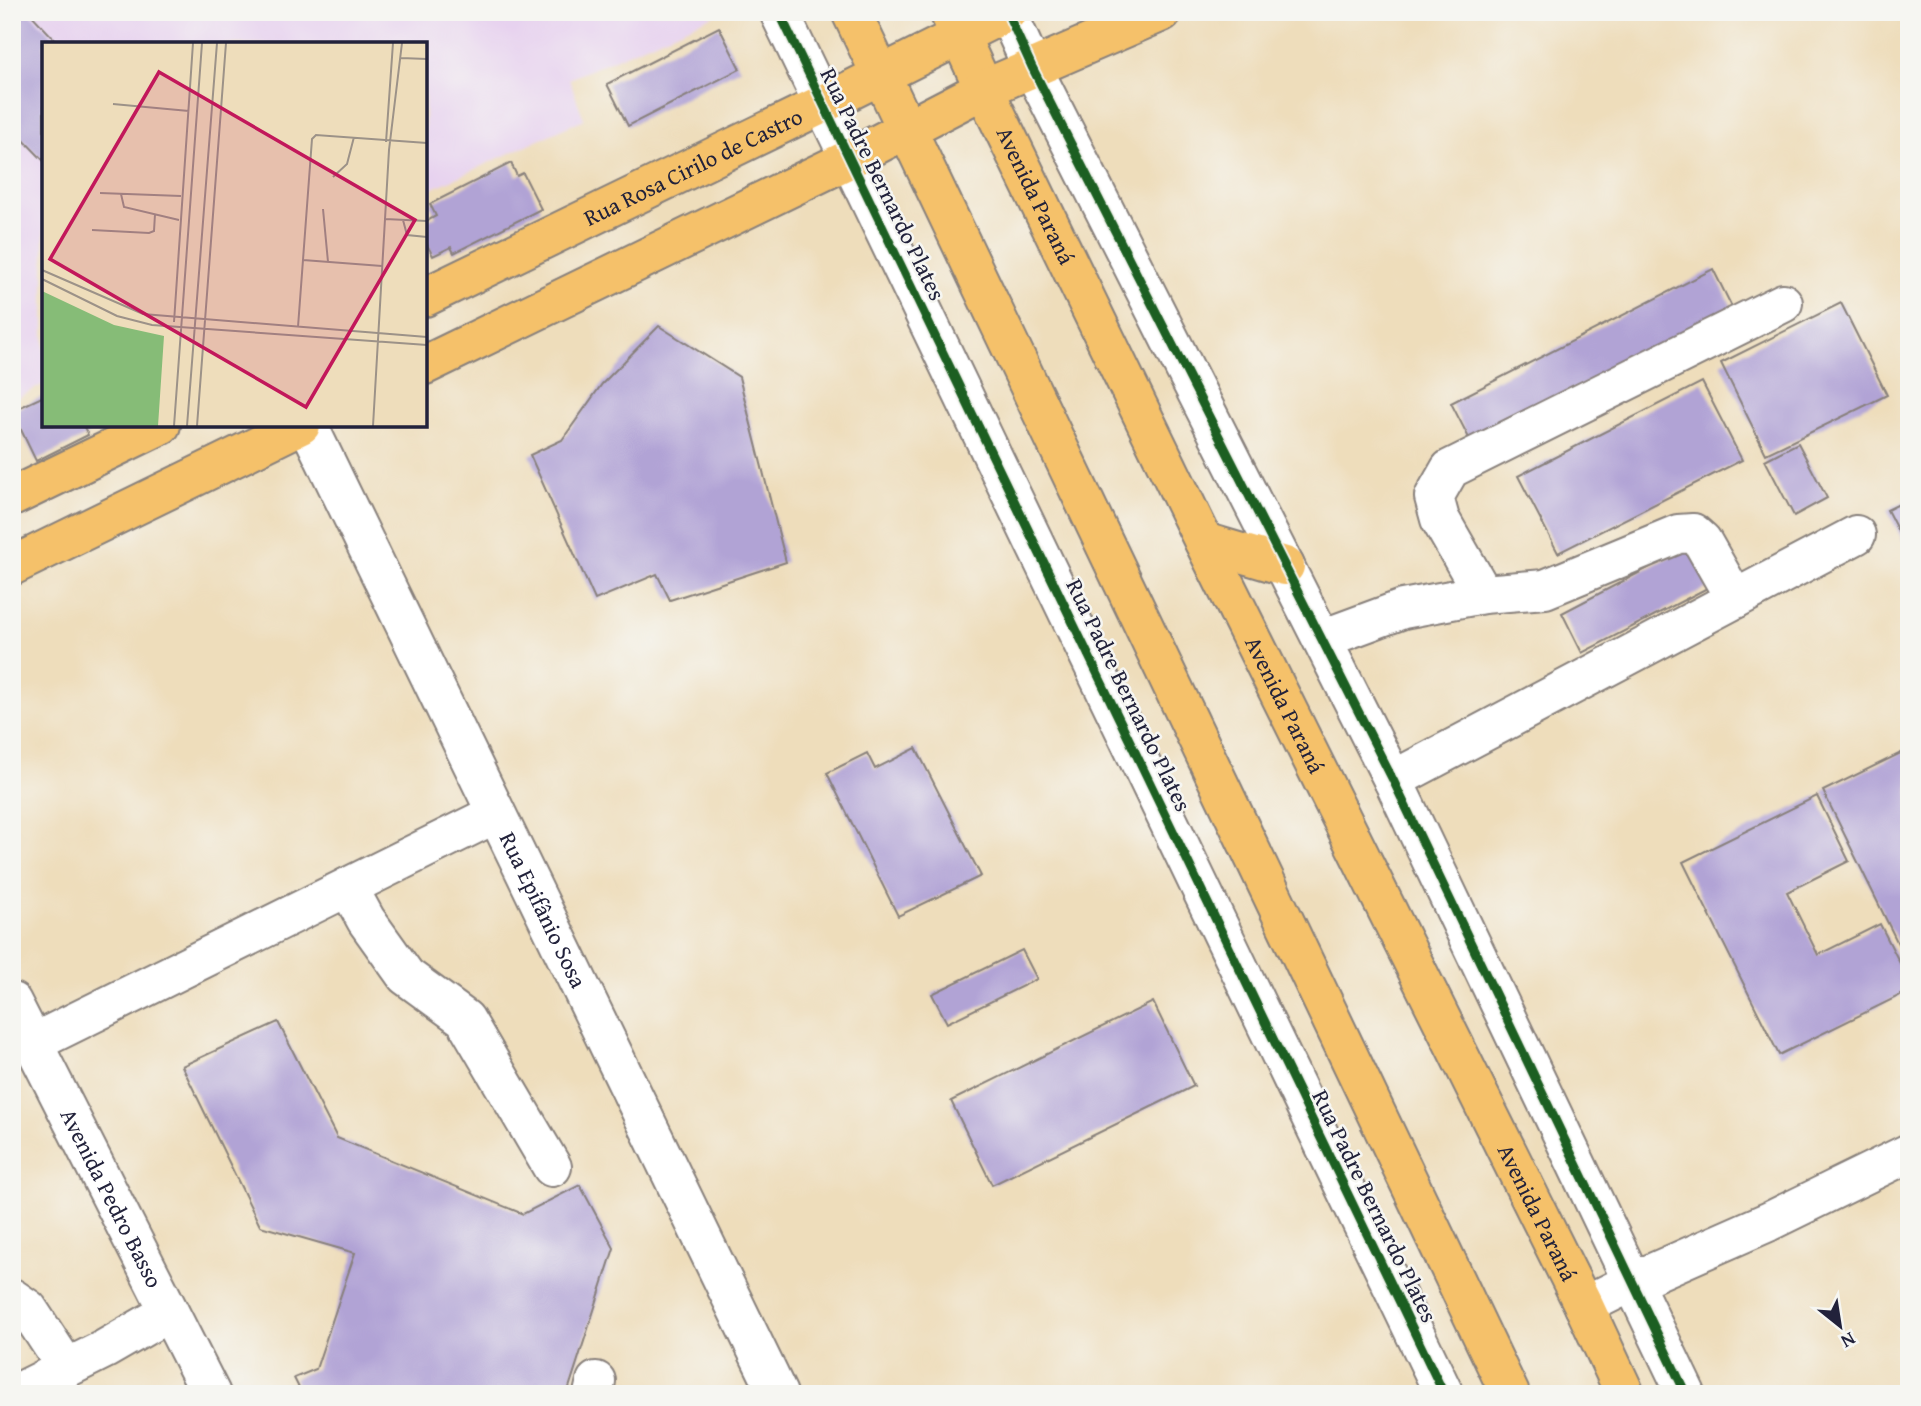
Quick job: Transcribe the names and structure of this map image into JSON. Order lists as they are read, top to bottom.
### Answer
{
  "streets": {
    "main road": ["Rua Rosa Cirilo de Castro", "Avenida Paraná"],
    "street": ["Rua Padre Bernardo Plates", "Rua Epifânio Sosa", "Avenida Pedro Basso"]
  },
  "crossings": [
    ["Rua Rosa Cirilo de Castro", "Rua Padre Bernardo Plates"],
    ["Rua Rosa Cirilo de Castro", "Avenida Paraná"]
  ],
  "north": "bottom right"
}
